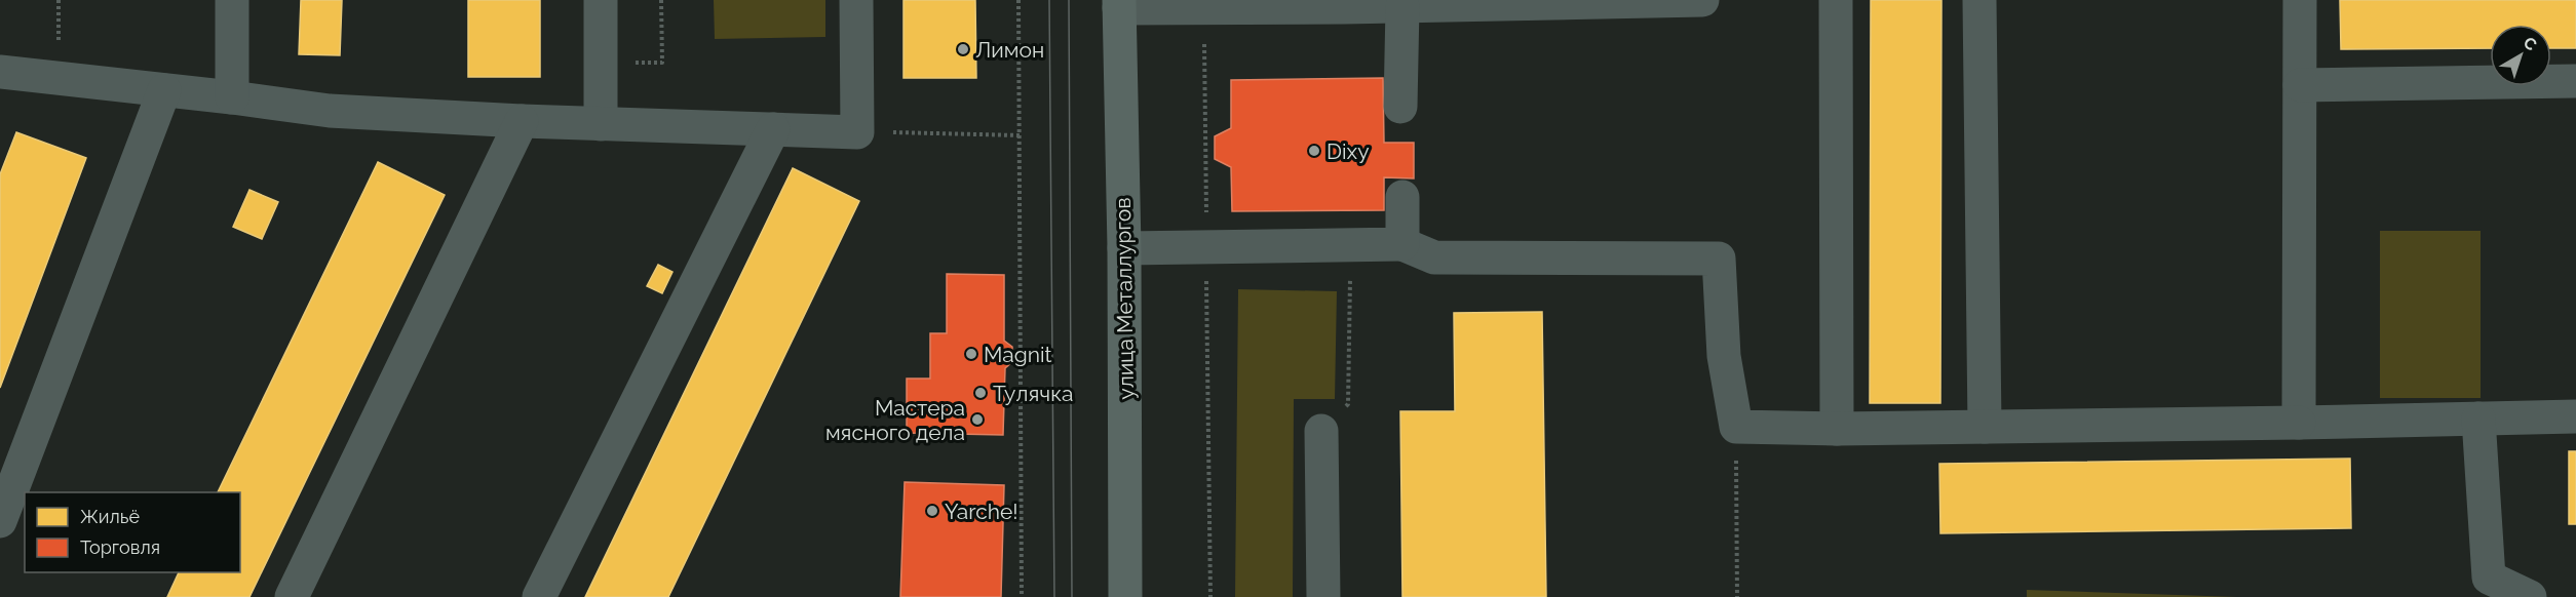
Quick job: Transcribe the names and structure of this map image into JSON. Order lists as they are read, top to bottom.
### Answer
{
  "streets": {
    "main road": ["улица Металлургов"]
  },
  "places": [
    "Лимон",
    "Dixy",
    "Magnit",
    "Тулячка",
    "Мастера мясного дела",
    "Yarche!"
  ],
  "legend": ["Жильё", "Торговля"],
  "north": "top right"
}
